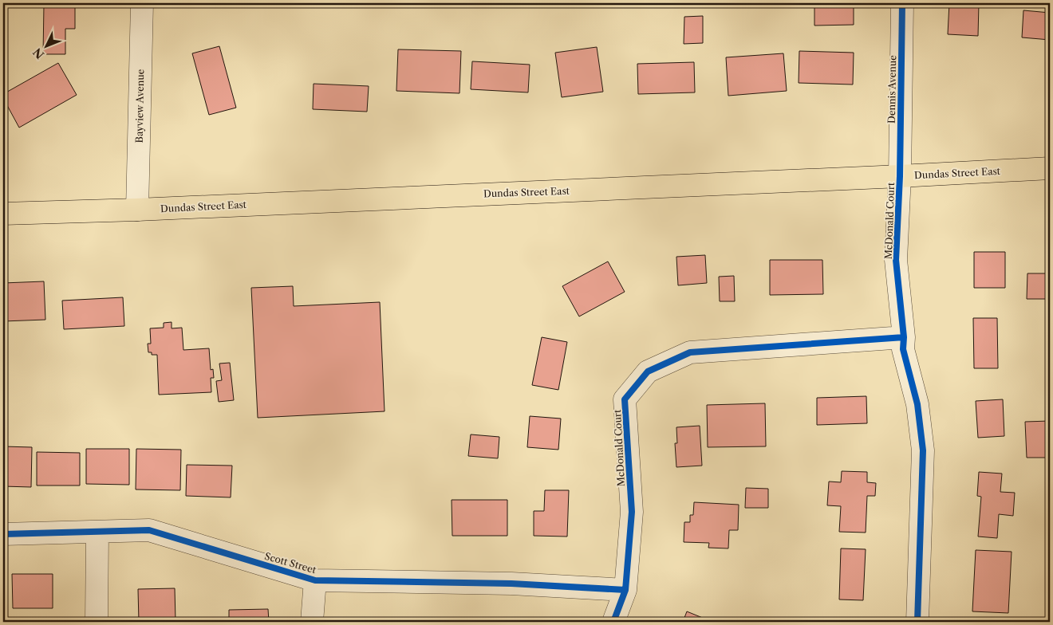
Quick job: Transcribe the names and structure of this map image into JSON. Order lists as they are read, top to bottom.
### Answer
{
  "streets": {
    "main road": ["Dundas Street East"],
    "street": [
      "Dennis Avenue",
      "Bayview Avenue",
      "McDonald Court",
      "Scott Street"
    ]
  },
  "crossings": [
    ["Dennis Avenue", "Dundas Street East"],
    ["Dennis Avenue", "McDonald Court"],
    ["Bayview Avenue", "Dundas Street East"],
    ["Dundas Street East", "McDonald Court"],
    ["McDonald Court", "Scott Street"]
  ],
  "north": "bottom left"
}
